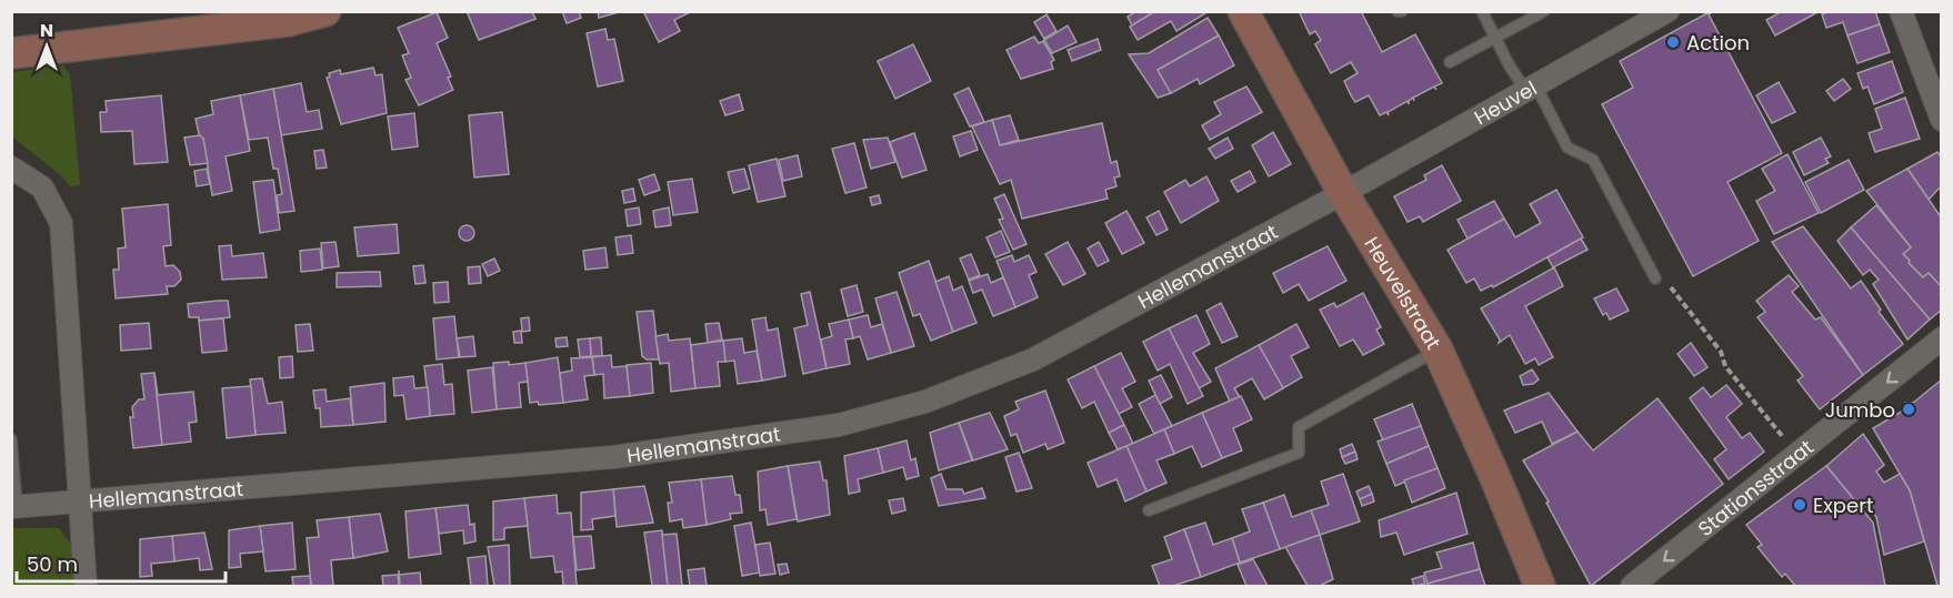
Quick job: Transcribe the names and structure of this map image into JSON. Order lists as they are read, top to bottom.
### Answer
{
  "streets": {
    "street": [
      "Heuvel",
      "Hellemanstraat",
      "Heuvelstraat",
      "Stationsstraat"
    ]
  },
  "crossings": [
    ["Heuvel", "Hellemanstraat"],
    ["Heuvel", "Heuvelstraat"],
    ["Hellemanstraat", "Heuvelstraat"]
  ],
  "one_way": ["Stationsstraat"],
  "places": ["Action", "Jumbo", "Expert"],
  "scale_bar": "50 m",
  "north": "top"
}
